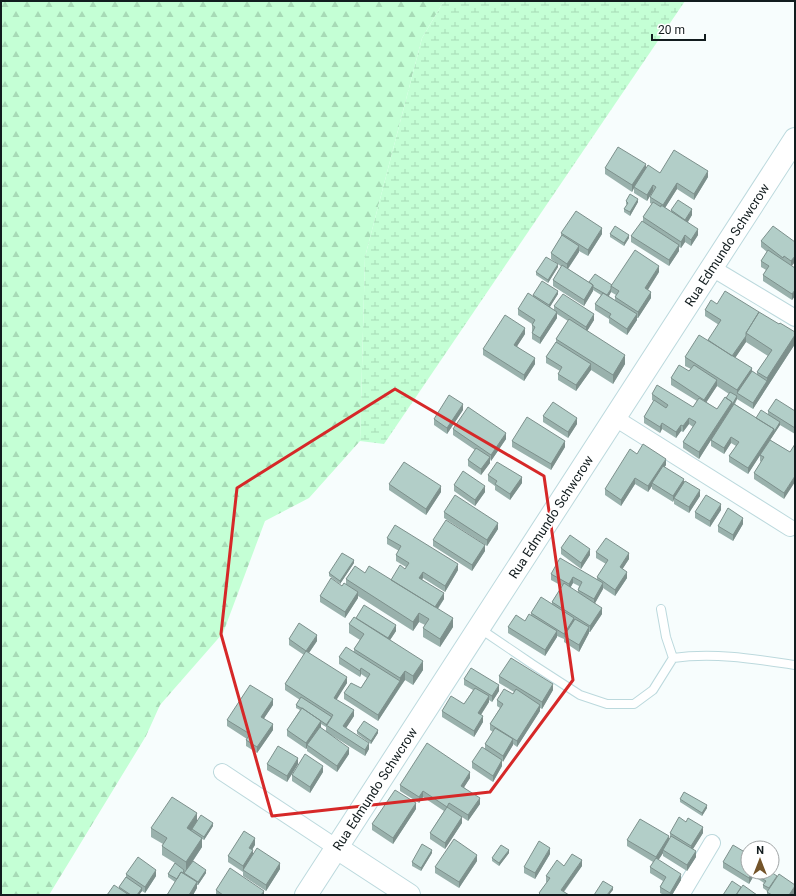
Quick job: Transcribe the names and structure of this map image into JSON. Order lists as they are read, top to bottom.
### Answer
{
  "streets": {
    "street": ["Rua Edmundo Schwcrow"]
  },
  "scale_bar": "20 m",
  "north": "top"
}
